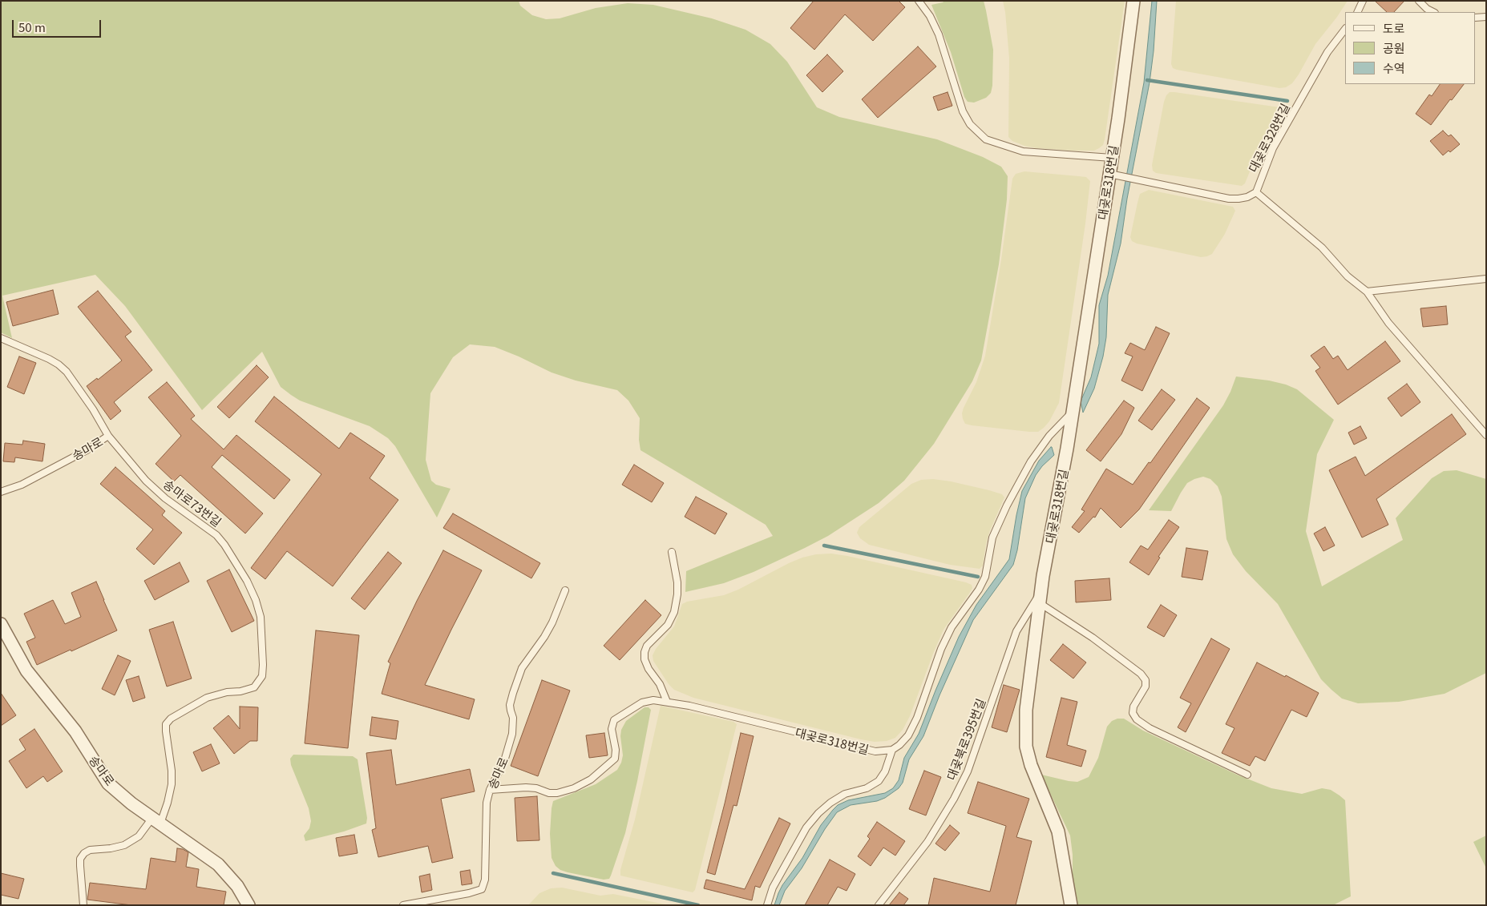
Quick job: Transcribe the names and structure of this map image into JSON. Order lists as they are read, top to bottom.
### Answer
{
  "streets": {
    "street": ["대곶로318번길", "송마로"],
    "lane": ["대곶로328번길", "송마로73번길", "대곶북로395번길"]
  },
  "crossings": [
    ["대곶로328번길", "대곶로318번길"],
    ["대곶로318번길", "송마로"],
    ["대곶로318번길", "대곶북로395번길"],
    ["송마로", "송마로73번길"]
  ],
  "legend": ["도로", "공원", "수역"],
  "scale_bar": "50 m"
}
